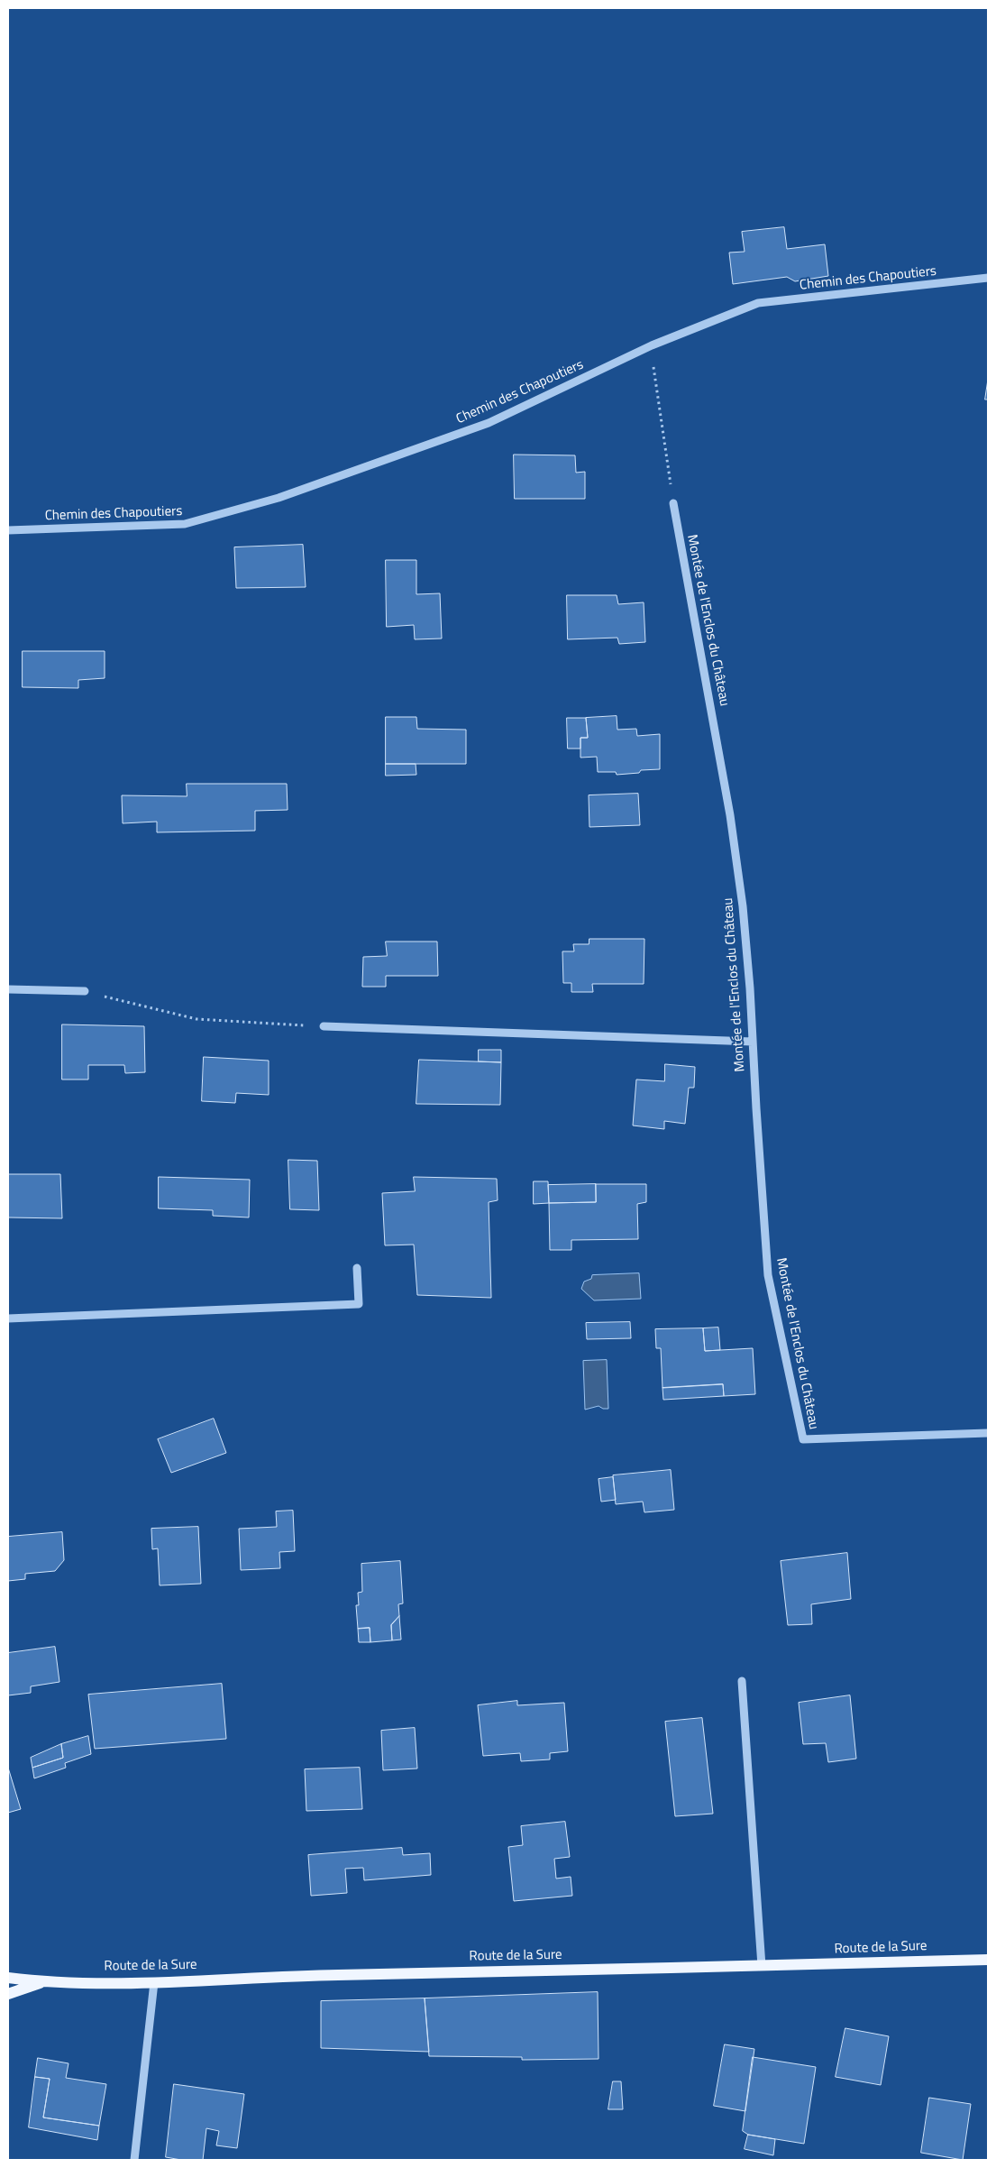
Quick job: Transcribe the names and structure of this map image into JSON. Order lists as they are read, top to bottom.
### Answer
{
  "streets": {
    "main road": ["Route de la Sure"],
    "street": ["Chemin des Chapoutiers", "Montée de l'Enclos du Château"]
  }
}
